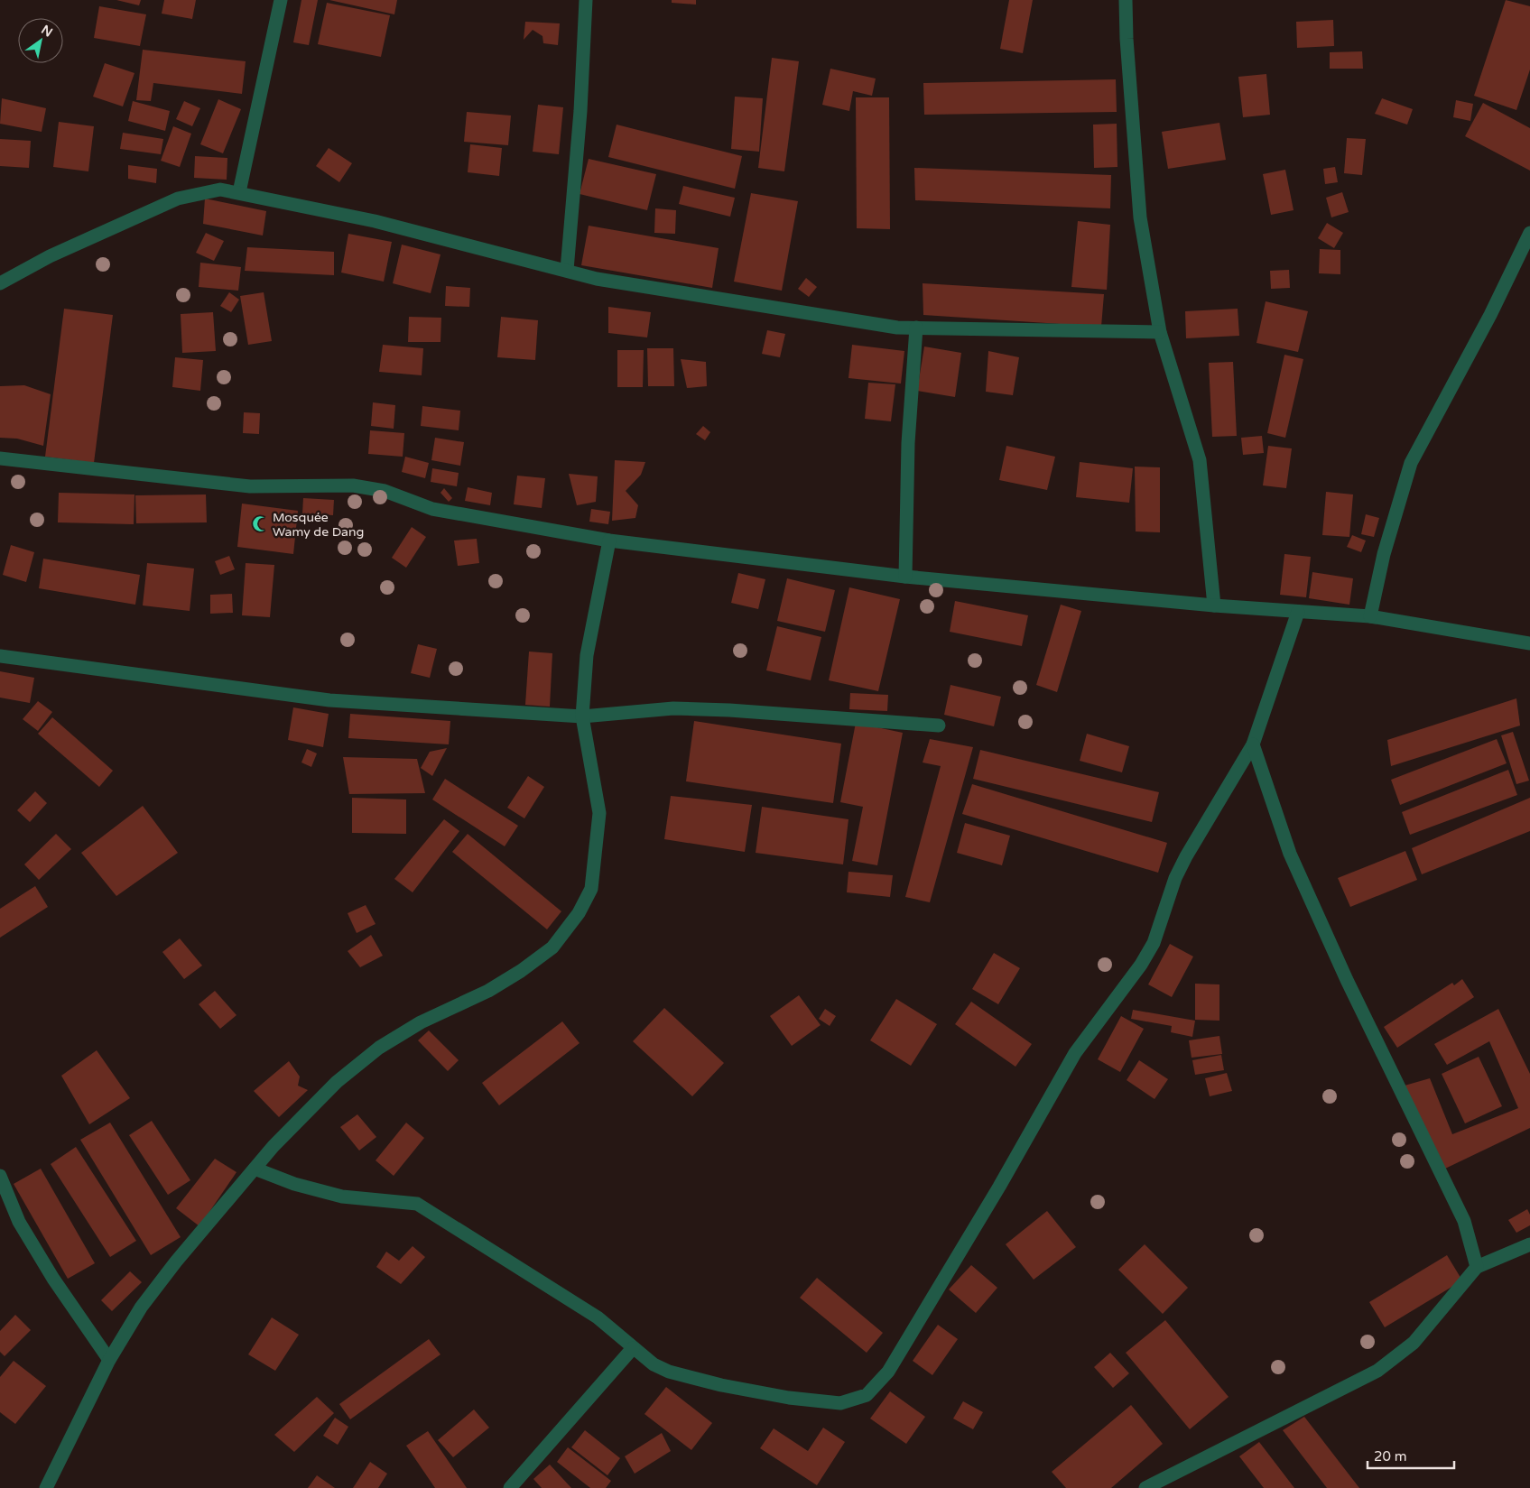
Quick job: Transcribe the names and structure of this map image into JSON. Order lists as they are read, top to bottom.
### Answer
{
  "places": {
    "mosque": ["Mosquée Wamy de Dang"]
  },
  "scale_bar": "20 m",
  "north": "top right"
}
